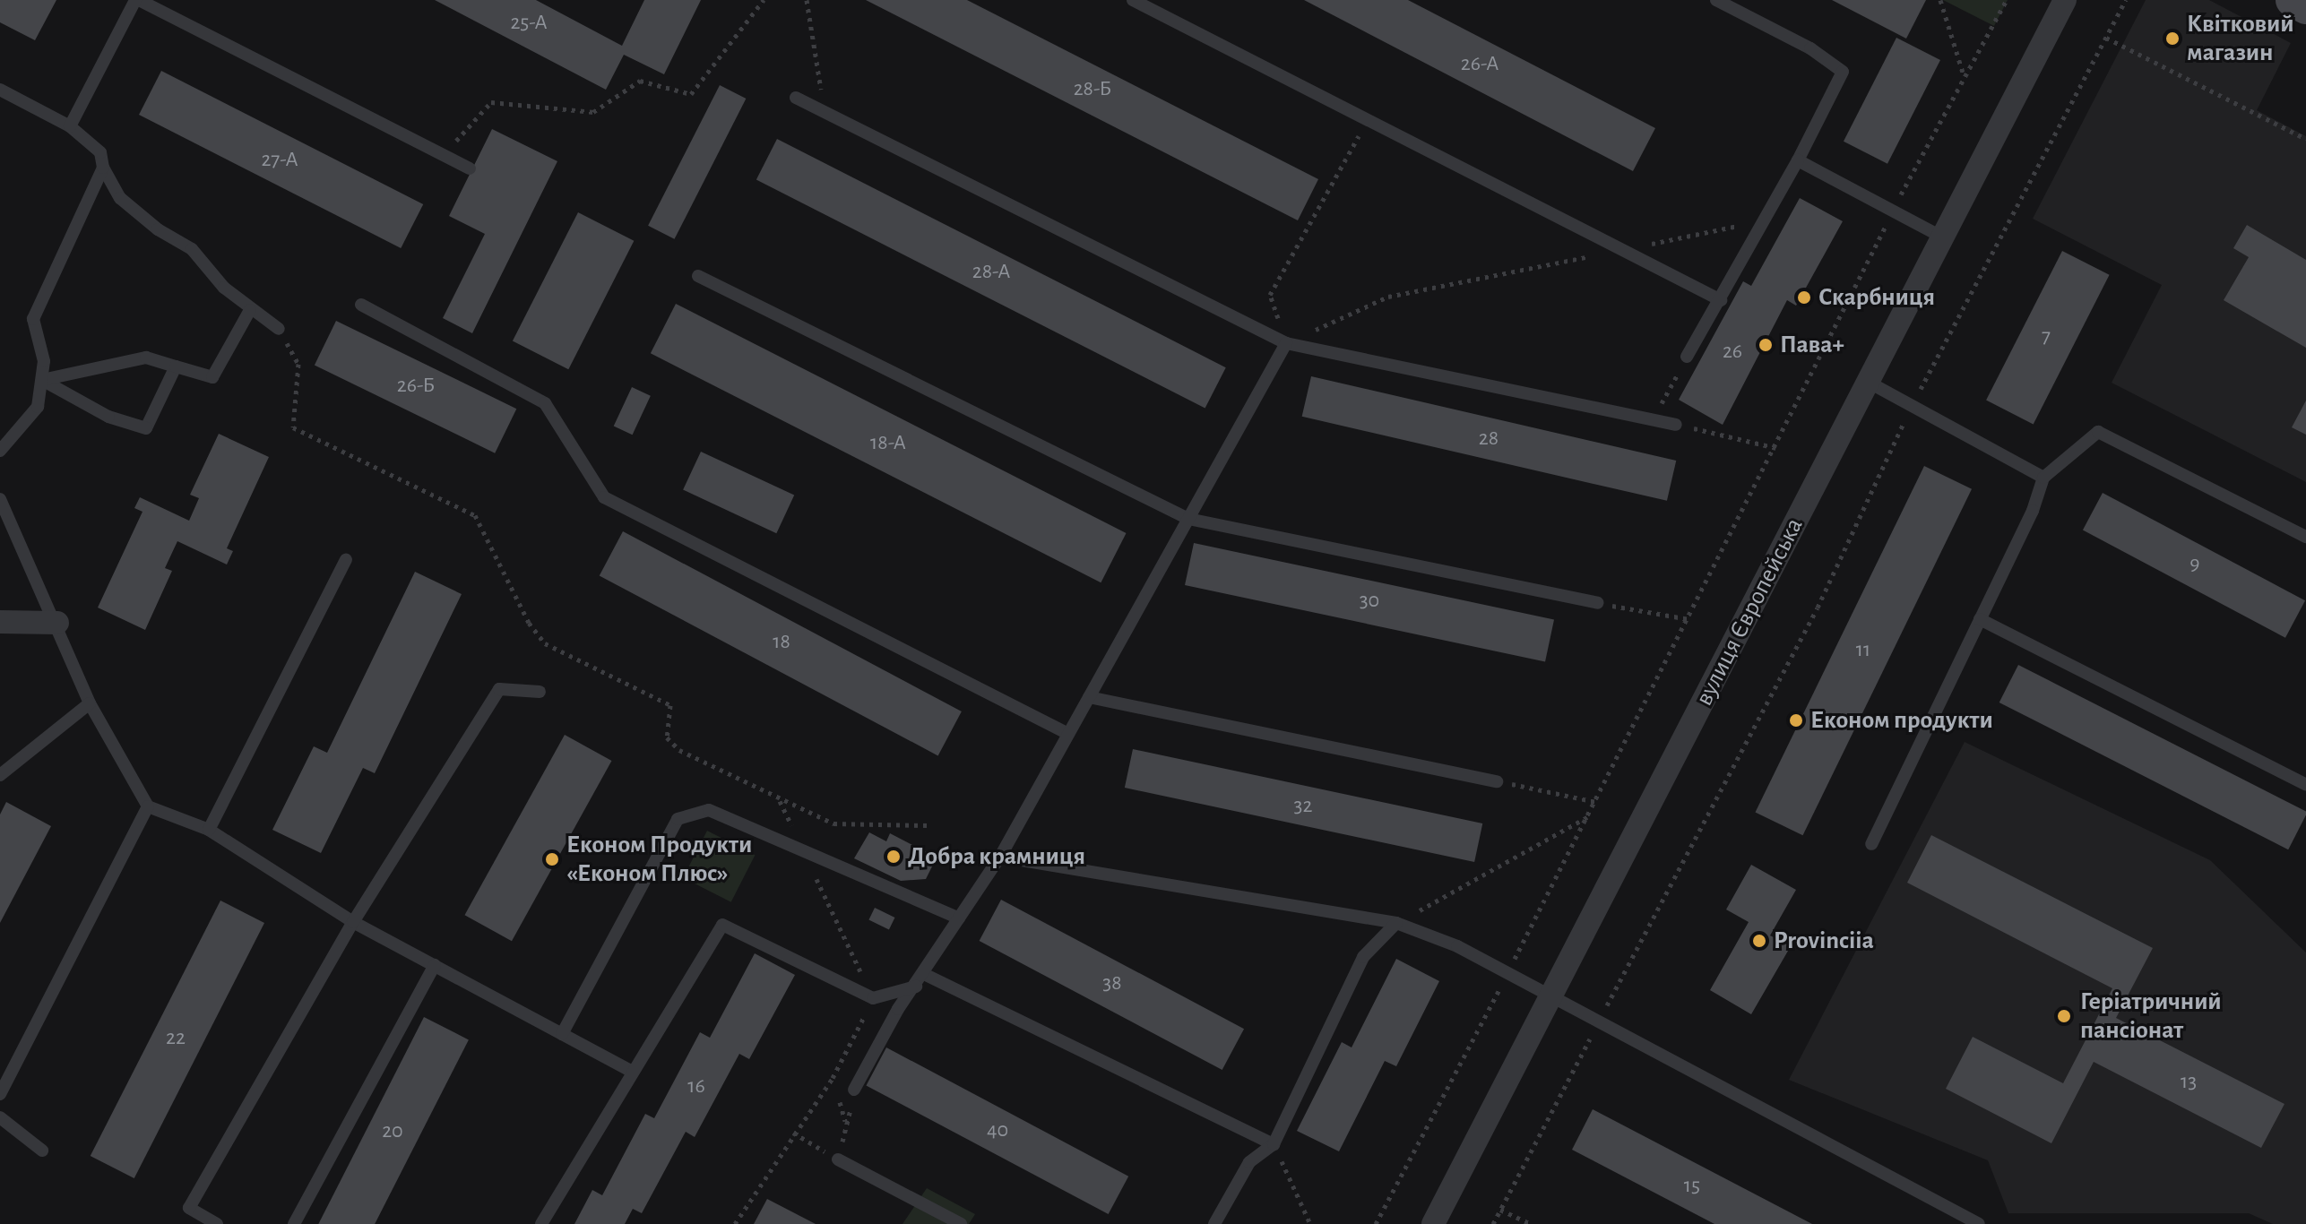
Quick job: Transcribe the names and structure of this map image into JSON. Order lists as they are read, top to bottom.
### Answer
{
  "streets": {
    "street": ["вулиця Європейська"]
  },
  "places": [
    "Квітковий магазин",
    "Скарбниця",
    "Пава+",
    "Економ продукти",
    "Добра крамниця",
    "Економ Продукти «Економ Плюс»",
    "Provinciia",
    "Геріатричний пансіонат"
  ],
  "house_numbers": [
    "25-А",
    "26-А",
    "28-Б",
    "27-А",
    "28-А",
    "7",
    "26",
    "26-Б",
    "28",
    "18-А",
    "9",
    "30",
    "18",
    "11",
    "32",
    "38",
    "22",
    "13",
    "16",
    "40",
    "20",
    "15"
  ]
}
